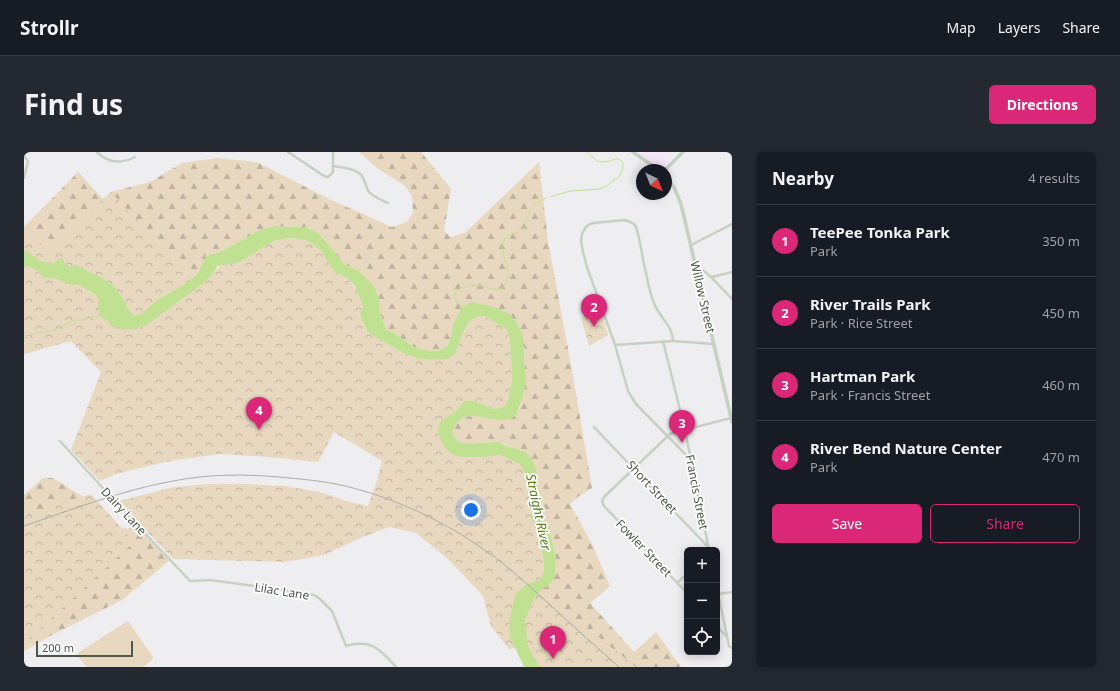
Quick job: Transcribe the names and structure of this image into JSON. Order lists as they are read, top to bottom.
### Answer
{
  "streets": {
    "street": [
      "Willow Street",
      "Short Street",
      "Francis Street",
      "Dairy Lane",
      "Fowler Street",
      "Lilac Lane"
    ]
  },
  "crossings": [
    ["Short Street", "Fowler Street"],
    ["Dairy Lane", "Lilac Lane"]
  ],
  "water": ["Straight River"],
  "scale_bar": "200 m",
  "north": "bottom right",
  "page": {
    "header": "Strollr",
    "nav": ["Map", "Layers", "Share"],
    "title": "Find us",
    "buttons": [
      "Directions",
      ["Save", "Share"]
    ],
    "heading": ["Nearby", "4 results"],
    "list": [
      {
        "mark": "1",
        "name": "TeePee Tonka Park",
        "note": "Park",
        "value": "350 m"
      },
      {
        "mark": "2",
        "name": "River Trails Park",
        "note": "Park · Rice Street",
        "value": "450 m"
      },
      {
        "mark": "3",
        "name": "Hartman Park",
        "note": "Park · Francis Street",
        "value": "460 m"
      },
      {
        "mark": "4",
        "name": "River Bend Nature Center",
        "note": "Park",
        "value": "470 m"
      }
    ],
    "pins": [
      "2",
      "4",
      "3",
      "1"
    ],
    "map_buttons": ["+", "−"],
    "scale": "200 m"
  }
}
